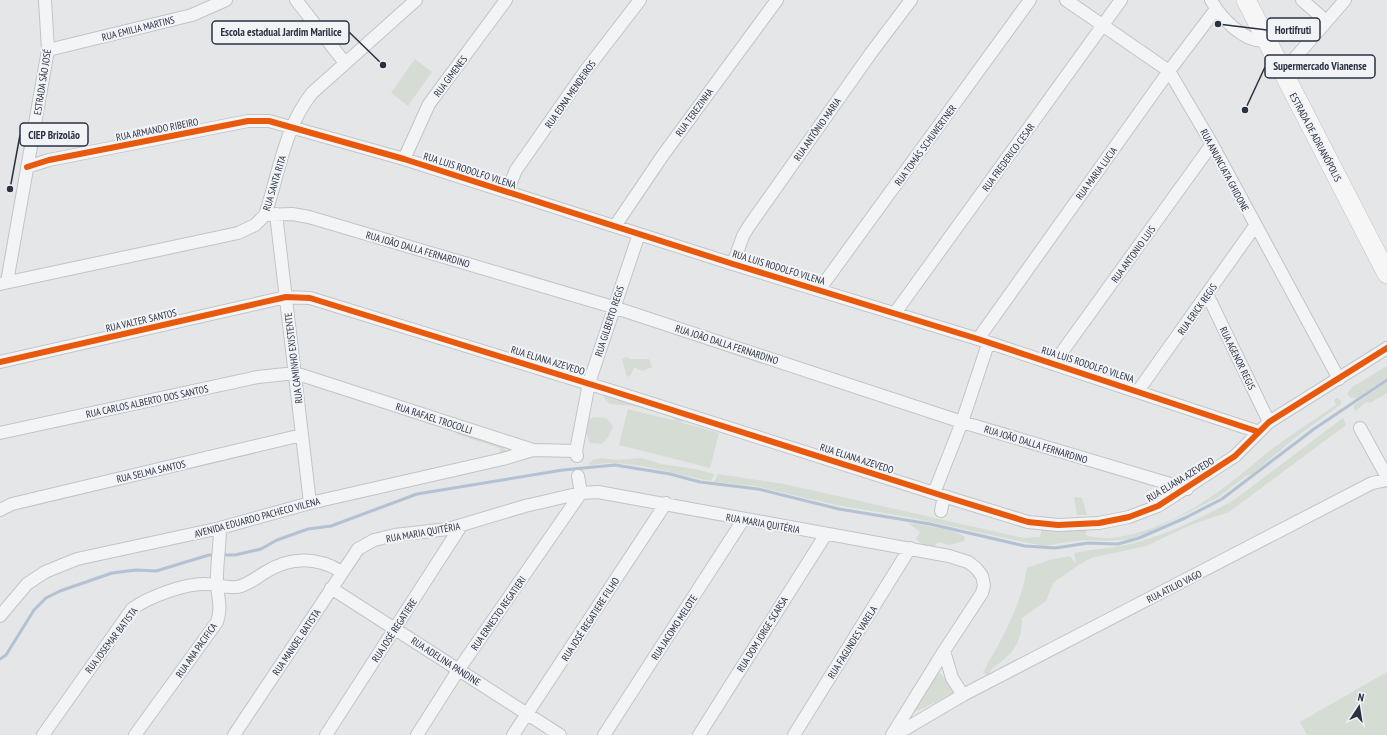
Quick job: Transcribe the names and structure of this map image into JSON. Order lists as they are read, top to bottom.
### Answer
{
  "streets": {
    "main road": ["ESTRADA DE ADRIANÓPOLIS"],
    "street": [
      "RUA EMILIA MARTINS",
      "RUA GIMENES",
      "ESTRADA SÃO JOSÉ",
      "RUA EDNA MENDEIROS",
      "RUA TEREZINHA",
      "RUA ARMANDO RIBEIRO",
      "RUA ANTÔNIO MARIA",
      "RUA TOMÁS SCHUWERTNER",
      "RUA FREDERICO CESAR",
      "RUA LUIS RODOLFO VILENA",
      "RUA ANUNCIATA GHIDONE",
      "RUA MARIA LUCIA",
      "RUA SANTA RITA",
      "RUA JOÃO DALLA FERNARDINO",
      "RUA ANTONIO LUIS",
      "RUA ERICK REGIS",
      "RUA VALTER SANTOS",
      "RUA GILBERTO REGIS",
      "RUA CAMINHO EXISTENTE",
      "RUA AGENOR REGIS",
      "RUA ELIANA AZEVEDO",
      "RUA CARLOS ALBERTO DOS SANTOS",
      "RUA RAFAEL TROCOLLI",
      "RUA SELMA SANTOS",
      "AVENIDA EDUARDO PACHECO VILENA",
      "RUA MARIA QUITÉRIA",
      "RUA ATILIO VAGO",
      "RUA ERNESTO REGATIERI",
      "RUA JOSÉ REGATIERE FILHO",
      "RUA JACOMO MELOTE",
      "RUA JOSÉ REGATIERE",
      "RUA DOM JORGE SCARSA",
      "RUA JOSEMAR BATISTA",
      "RUA MANOEL BATISTA",
      "RUA FAGUNDES VARELA",
      "RUA ANA PACIFICA",
      "RUA ADELINA PANDINE"
    ]
  },
  "crossings": [
    ["RUA EMILIA MARTINS", "ESTRADA SÃO JOSÉ"],
    ["RUA GIMENES", "RUA LUIS RODOLFO VILENA"],
    ["ESTRADA SÃO JOSÉ", "RUA ARMANDO RIBEIRO"],
    ["ESTRADA SÃO JOSÉ", "RUA SANTA RITA"],
    ["RUA EDNA MENDEIROS", "RUA LUIS RODOLFO VILENA"],
    ["RUA TEREZINHA", "RUA LUIS RODOLFO VILENA"],
    ["RUA ARMANDO RIBEIRO", "RUA LUIS RODOLFO VILENA"],
    ["RUA ARMANDO RIBEIRO", "RUA SANTA RITA"],
    ["RUA ANTÔNIO MARIA", "RUA LUIS RODOLFO VILENA"],
    ["RUA TOMÁS SCHUWERTNER", "RUA LUIS RODOLFO VILENA"],
    ["RUA FREDERICO CESAR", "RUA LUIS RODOLFO VILENA"],
    ["RUA FREDERICO CESAR", "RUA ANUNCIATA GHIDONE"],
    ["RUA LUIS RODOLFO VILENA", "RUA MARIA LUCIA"],
    ["RUA LUIS RODOLFO VILENA", "RUA SANTA RITA"],
    ["RUA LUIS RODOLFO VILENA", "RUA ANTONIO LUIS"],
    ["RUA LUIS RODOLFO VILENA", "RUA ERICK REGIS"],
    ["RUA LUIS RODOLFO VILENA", "RUA GILBERTO REGIS"],
    ["RUA LUIS RODOLFO VILENA", "RUA ELIANA AZEVEDO"],
    ["RUA ANUNCIATA GHIDONE", "RUA MARIA LUCIA"],
    ["RUA ANUNCIATA GHIDONE", "RUA ANTONIO LUIS"],
    ["RUA ANUNCIATA GHIDONE", "RUA ERICK REGIS"],
    ["RUA ANUNCIATA GHIDONE", "RUA ELIANA AZEVEDO"],
    ["RUA MARIA LUCIA", "RUA JOÃO DALLA FERNARDINO"],
    ["RUA MARIA LUCIA", "RUA ELIANA AZEVEDO"],
    ["RUA SANTA RITA", "RUA JOÃO DALLA FERNARDINO"],
    ["RUA SANTA RITA", "RUA CAMINHO EXISTENTE"],
    ["RUA JOÃO DALLA FERNARDINO", "RUA GILBERTO REGIS"],
    ["RUA JOÃO DALLA FERNARDINO", "RUA CAMINHO EXISTENTE"],
    ["RUA JOÃO DALLA FERNARDINO", "RUA ELIANA AZEVEDO"],
    ["RUA ERICK REGIS", "RUA AGENOR REGIS"],
    ["RUA VALTER SANTOS", "RUA CAMINHO EXISTENTE"],
    ["RUA VALTER SANTOS", "RUA ELIANA AZEVEDO"],
    ["RUA GILBERTO REGIS", "RUA ELIANA AZEVEDO"],
    ["RUA GILBERTO REGIS", "RUA RAFAEL TROCOLLI"],
    ["RUA CAMINHO EXISTENTE", "RUA ELIANA AZEVEDO"],
    ["RUA CAMINHO EXISTENTE", "RUA CARLOS ALBERTO DOS SANTOS"],
    ["RUA CAMINHO EXISTENTE", "RUA RAFAEL TROCOLLI"],
    ["RUA CAMINHO EXISTENTE", "RUA SELMA SANTOS"],
    ["RUA CAMINHO EXISTENTE", "AVENIDA EDUARDO PACHECO VILENA"],
    ["RUA AGENOR REGIS", "RUA ELIANA AZEVEDO"],
    ["RUA CARLOS ALBERTO DOS SANTOS", "RUA RAFAEL TROCOLLI"],
    ["RUA RAFAEL TROCOLLI", "AVENIDA EDUARDO PACHECO VILENA"],
    ["AVENIDA EDUARDO PACHECO VILENA", "RUA ANA PACIFICA"],
    ["RUA MARIA QUITÉRIA", "RUA ERNESTO REGATIERI"],
    ["RUA MARIA QUITÉRIA", "RUA JOSÉ REGATIERE FILHO"],
    ["RUA MARIA QUITÉRIA", "RUA JACOMO MELOTE"],
    ["RUA MARIA QUITÉRIA", "RUA JOSÉ REGATIERE"],
    ["RUA MARIA QUITÉRIA", "RUA DOM JORGE SCARSA"],
    ["RUA MARIA QUITÉRIA", "RUA MANOEL BATISTA"],
    ["RUA MARIA QUITÉRIA", "RUA FAGUNDES VARELA"],
    ["RUA ERNESTO REGATIERI", "RUA ADELINA PANDINE"],
    ["RUA JOSÉ REGATIERE FILHO", "RUA ADELINA PANDINE"],
    ["RUA JOSÉ REGATIERE", "RUA ADELINA PANDINE"],
    ["RUA JOSEMAR BATISTA", "RUA MANOEL BATISTA"],
    ["RUA JOSEMAR BATISTA", "RUA ANA PACIFICA"],
    ["RUA MANOEL BATISTA", "RUA ADELINA PANDINE"]
  ],
  "places": [
    "Hortifruti",
    "Escola estadual Jardim Marilice",
    "Supermercado Vianense",
    "CIEP Brizolão"
  ],
  "north": "top"
}
